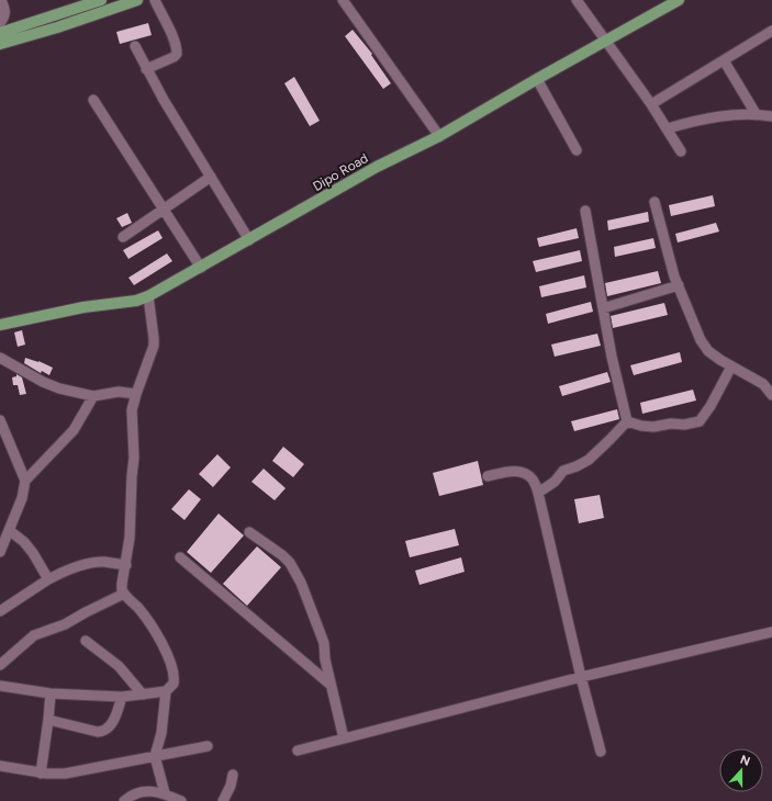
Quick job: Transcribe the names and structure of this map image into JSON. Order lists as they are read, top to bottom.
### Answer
{
  "streets": {
    "main road": ["Dipo Road"]
  },
  "north": "top"
}
